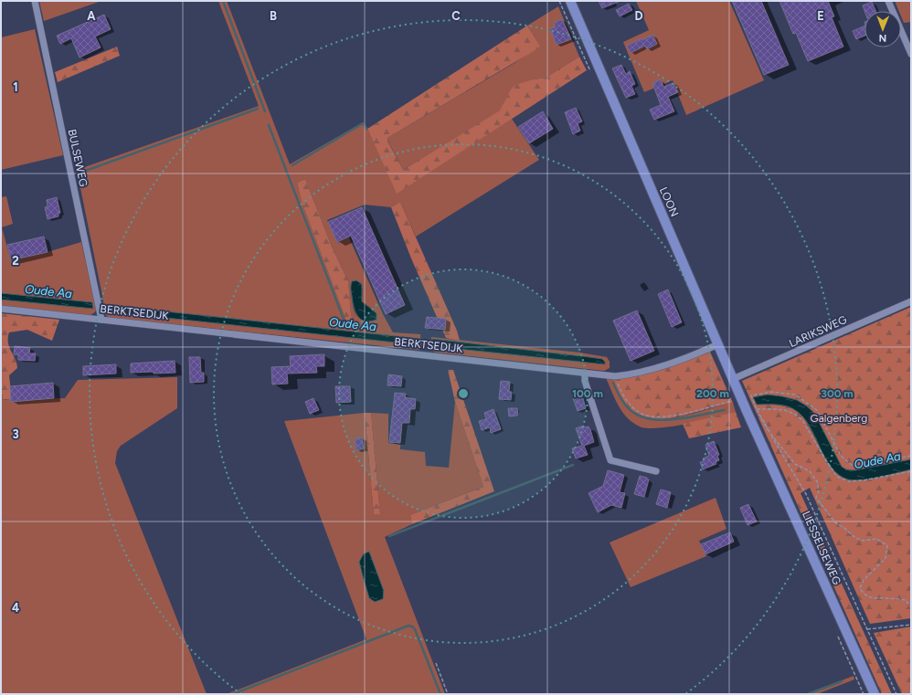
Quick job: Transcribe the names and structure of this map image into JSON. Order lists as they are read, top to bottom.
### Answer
{
  "streets": {
    "main road": ["LOON", "LIESSELSEWEG"],
    "street": ["BULSEWEG", "BERKTSEDIJK", "LARIKSWEG"]
  },
  "crossings": [
    ["BULSEWEG", "BERKTSEDIJK"],
    ["LOON", "BERKTSEDIJK"],
    ["LOON", "LARIKSWEG"],
    ["LOON", "LIESSELSEWEG"]
  ],
  "water": ["Oude Aa"],
  "parks": ["Galgenberg"],
  "north": "bottom",
  "grid": {
    "columns": [
      "A",
      "B",
      "C",
      "D",
      "E"
    ],
    "rows": [
      "1",
      "2",
      "3",
      "4"
    ]
  },
  "rings": ["100 m", "200 m", "300 m"]
}
